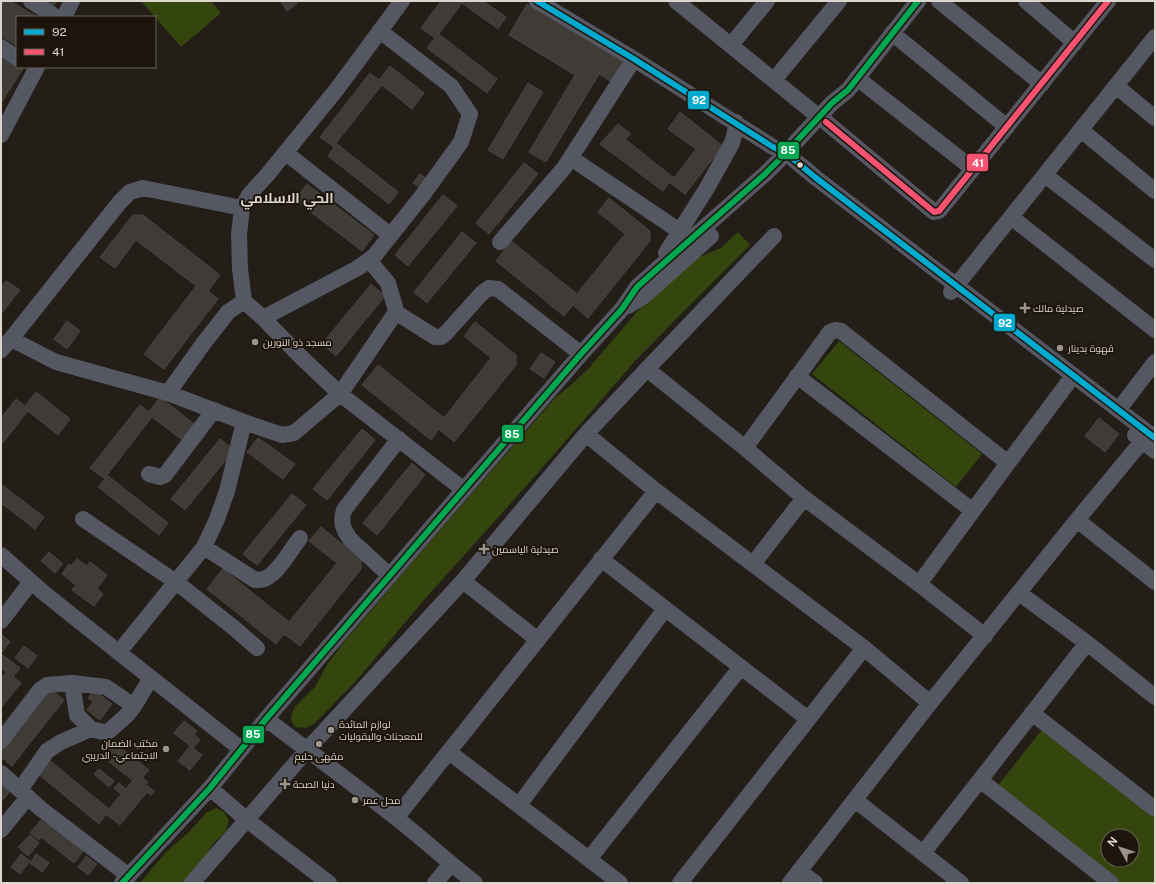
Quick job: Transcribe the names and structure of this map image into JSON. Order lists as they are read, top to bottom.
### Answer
{
  "districts": ["الحي الاسلامي"],
  "places": {
    "health": ["صيدلية مالك", "صيدلية الياسمين", "دنيا الصحة"],
    "other": [
      "مسجد ذو النورين",
      "قهوة بدينار",
      "لوازم المائدة للمعجنات والبقوليات",
      "مقهى حليم",
      "مكتب الضمان الاجتماعي - الدريبي",
      "محل عمر"
    ]
  },
  "lines": ["transit line 92", "transit line 41", "transit line 85"],
  "legend": ["92", "41"],
  "north": "top left"
}
